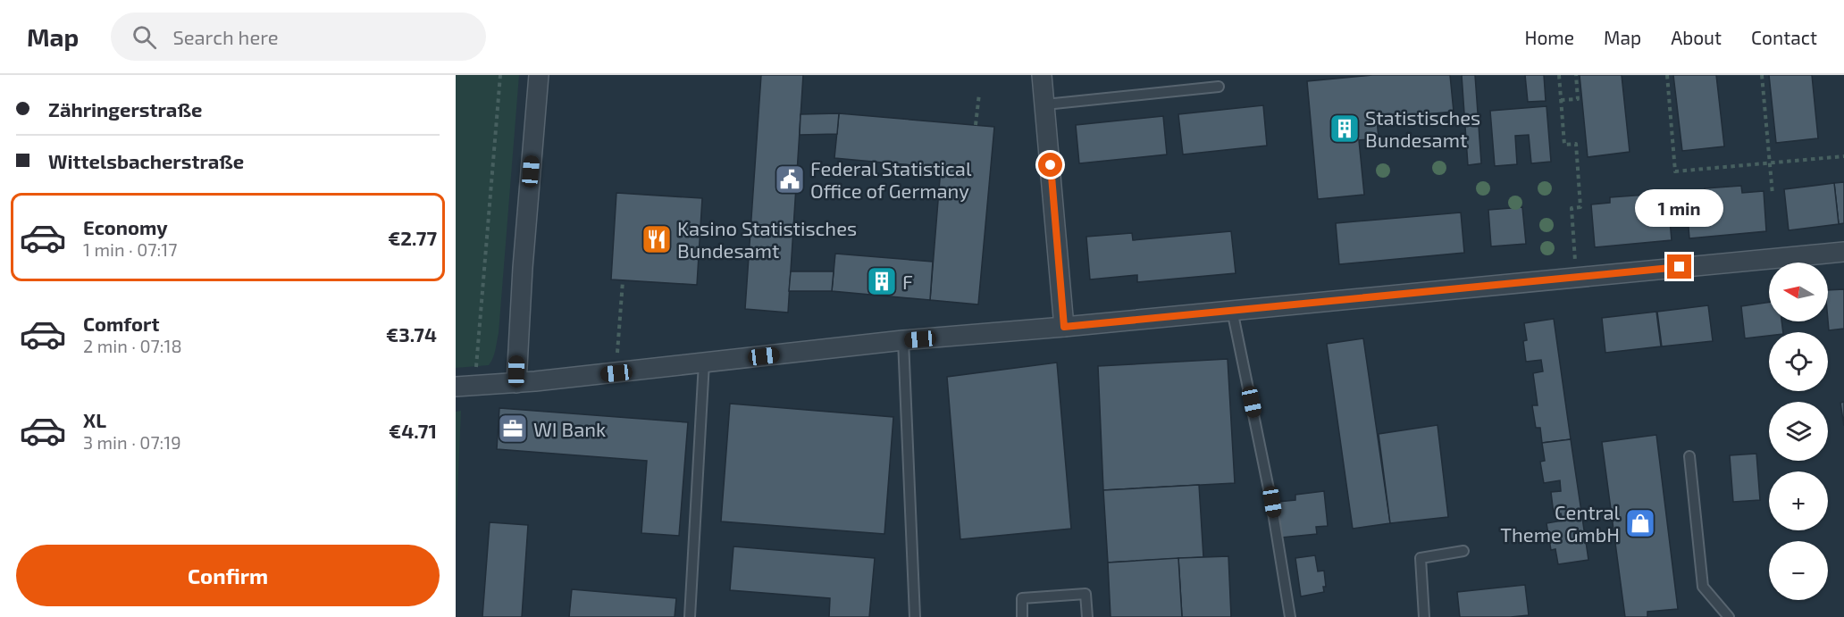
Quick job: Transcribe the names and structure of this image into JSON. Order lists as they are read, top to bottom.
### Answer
{
  "places": {
    "building": ["Statistisches Bundesamt", "F"],
    "public building": ["Federal Statistical Office of Germany"],
    "restaurant": ["Kasino Statistisches Bundesamt"],
    "office": ["WI Bank"],
    "shop": ["Central Theme GmbH"]
  },
  "north": "left",
  "page": {
    "header": "Map",
    "search": "Search here",
    "nav": [
      "Home",
      "Map",
      "About",
      "Contact"
    ],
    "banner": ["Zähringerstraße", "Wittelsbacherstraße"],
    "bubble": "1 min",
    "list": [
      {
        "name": "Economy",
        "note": "1 min · 07:17",
        "value": "€2.77"
      },
      {
        "name": "Comfort",
        "note": "2 min · 07:18",
        "value": "€3.74"
      },
      {
        "name": "XL",
        "note": "3 min · 07:19",
        "value": "€4.71"
      }
    ],
    "map_buttons": ["+", "−"],
    "buttons": "Confirm"
  }
}
